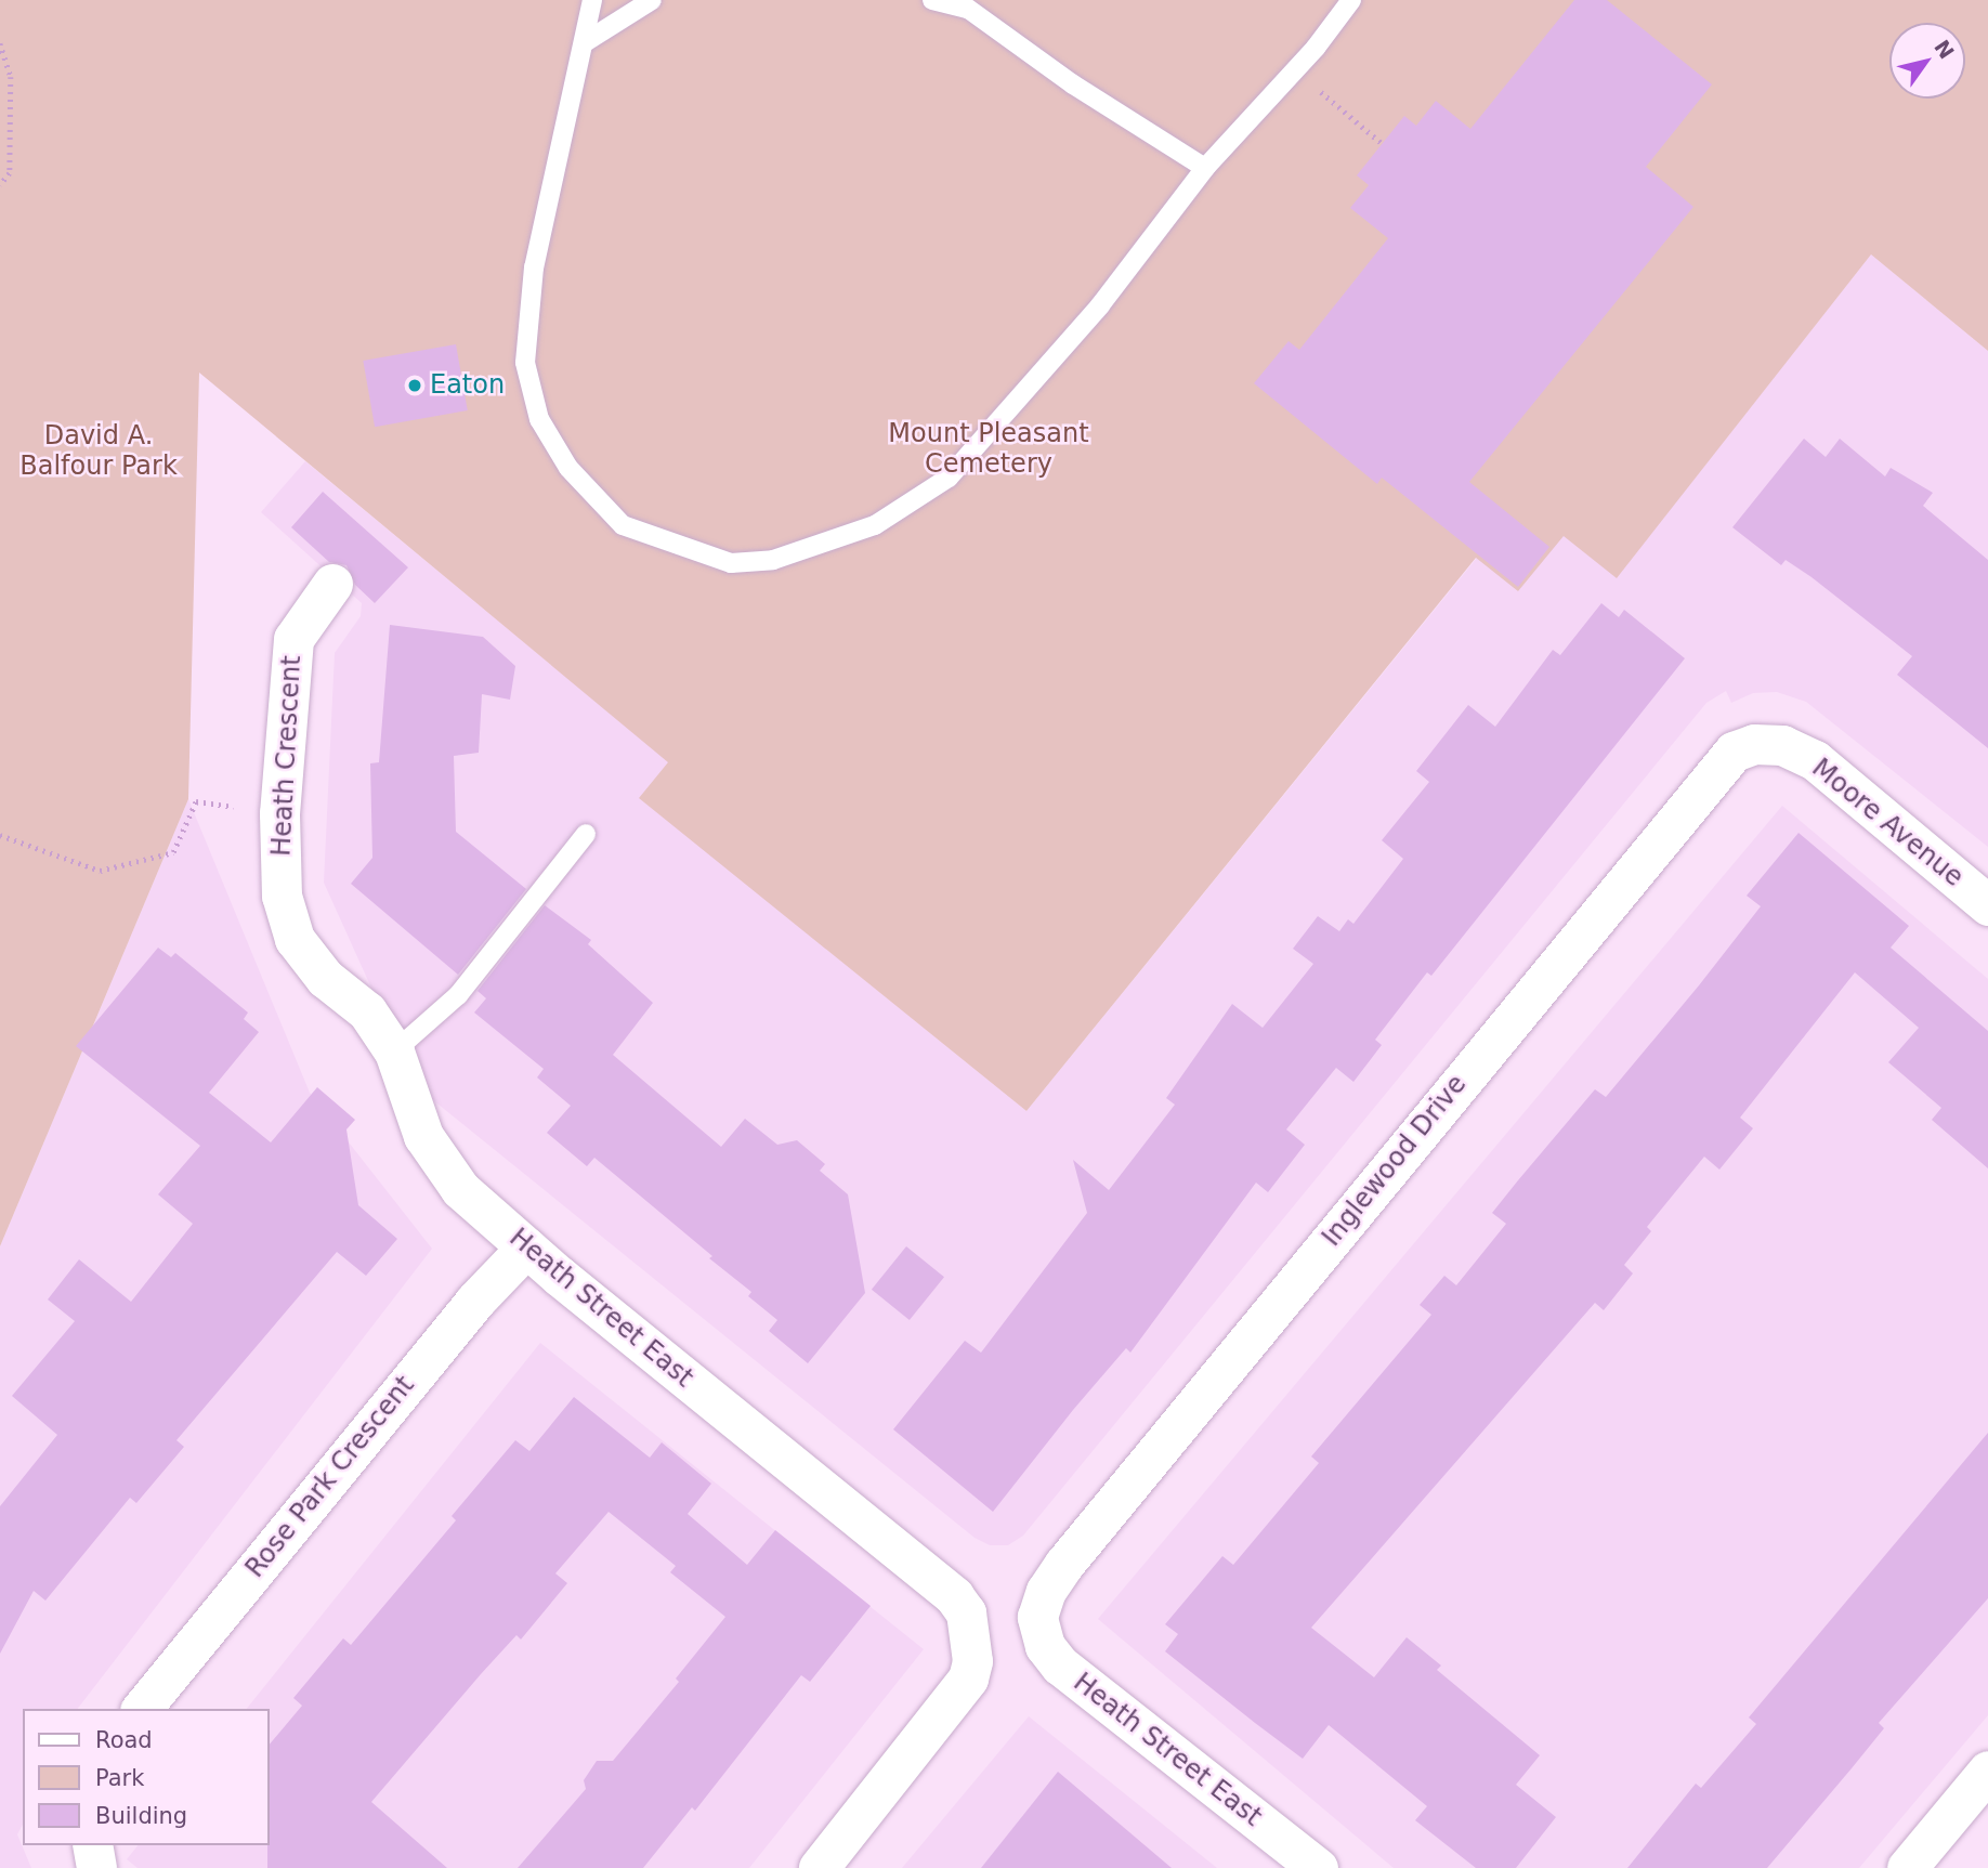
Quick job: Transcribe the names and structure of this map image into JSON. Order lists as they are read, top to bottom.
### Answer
{
  "streets": {
    "street": [
      "Heath Crescent",
      "Moore Avenue",
      "Inglewood Drive",
      "Heath Street East",
      "Rose Park Crescent"
    ]
  },
  "crossings": [
    ["Heath Crescent", "Heath Street East"],
    ["Moore Avenue", "Inglewood Drive"],
    ["Inglewood Drive", "Heath Street East"],
    ["Heath Street East", "Rose Park Crescent"]
  ],
  "parks": ["Mount Pleasant Cemetery", "David A. Balfour Park"],
  "places": ["Eaton"],
  "legend": ["Road", "Park", "Building"],
  "north": "top right"
}
